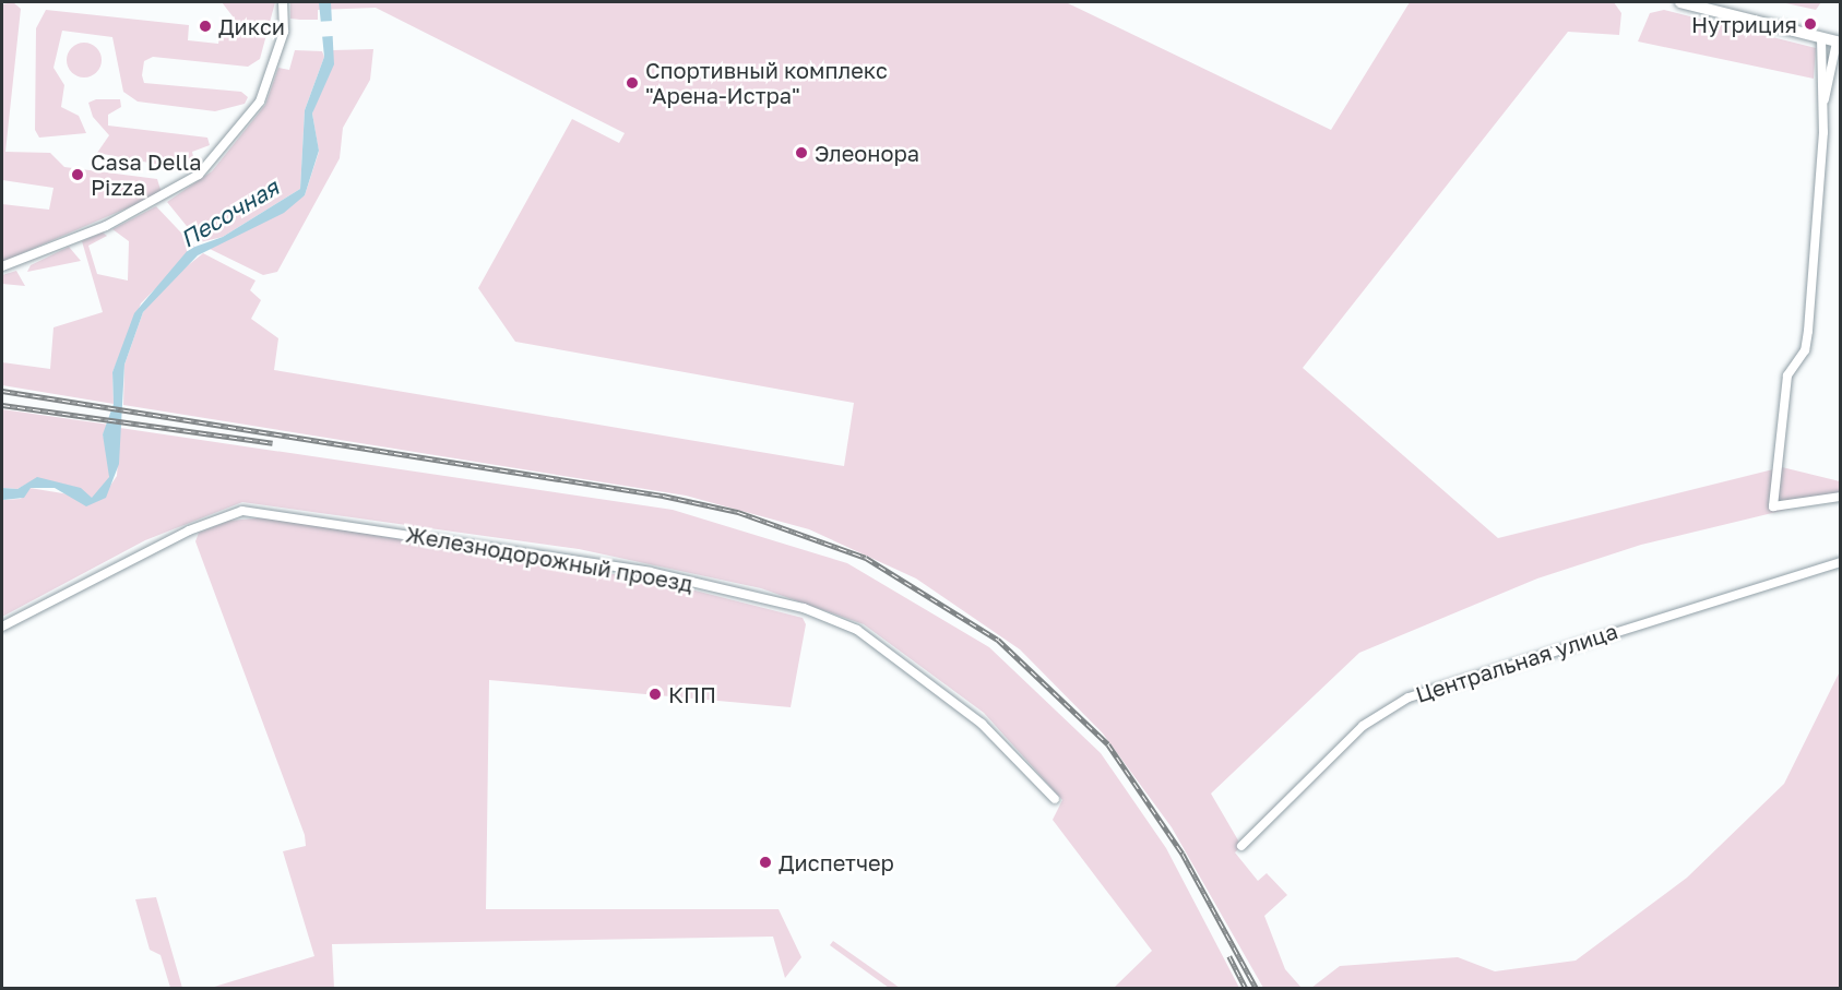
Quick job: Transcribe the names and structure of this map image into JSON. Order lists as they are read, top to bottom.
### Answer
{
  "streets": {
    "street": ["Железнодорожный проезд", "Центральная улица"]
  },
  "water": ["Песочная"],
  "places": [
    "Нутриция",
    "Дикси",
    "Спортивный комплекс \"Арена-Истра\"",
    "Элеонора",
    "Casa Della Pizza",
    "КПП",
    "Диспетчер"
  ]
}
